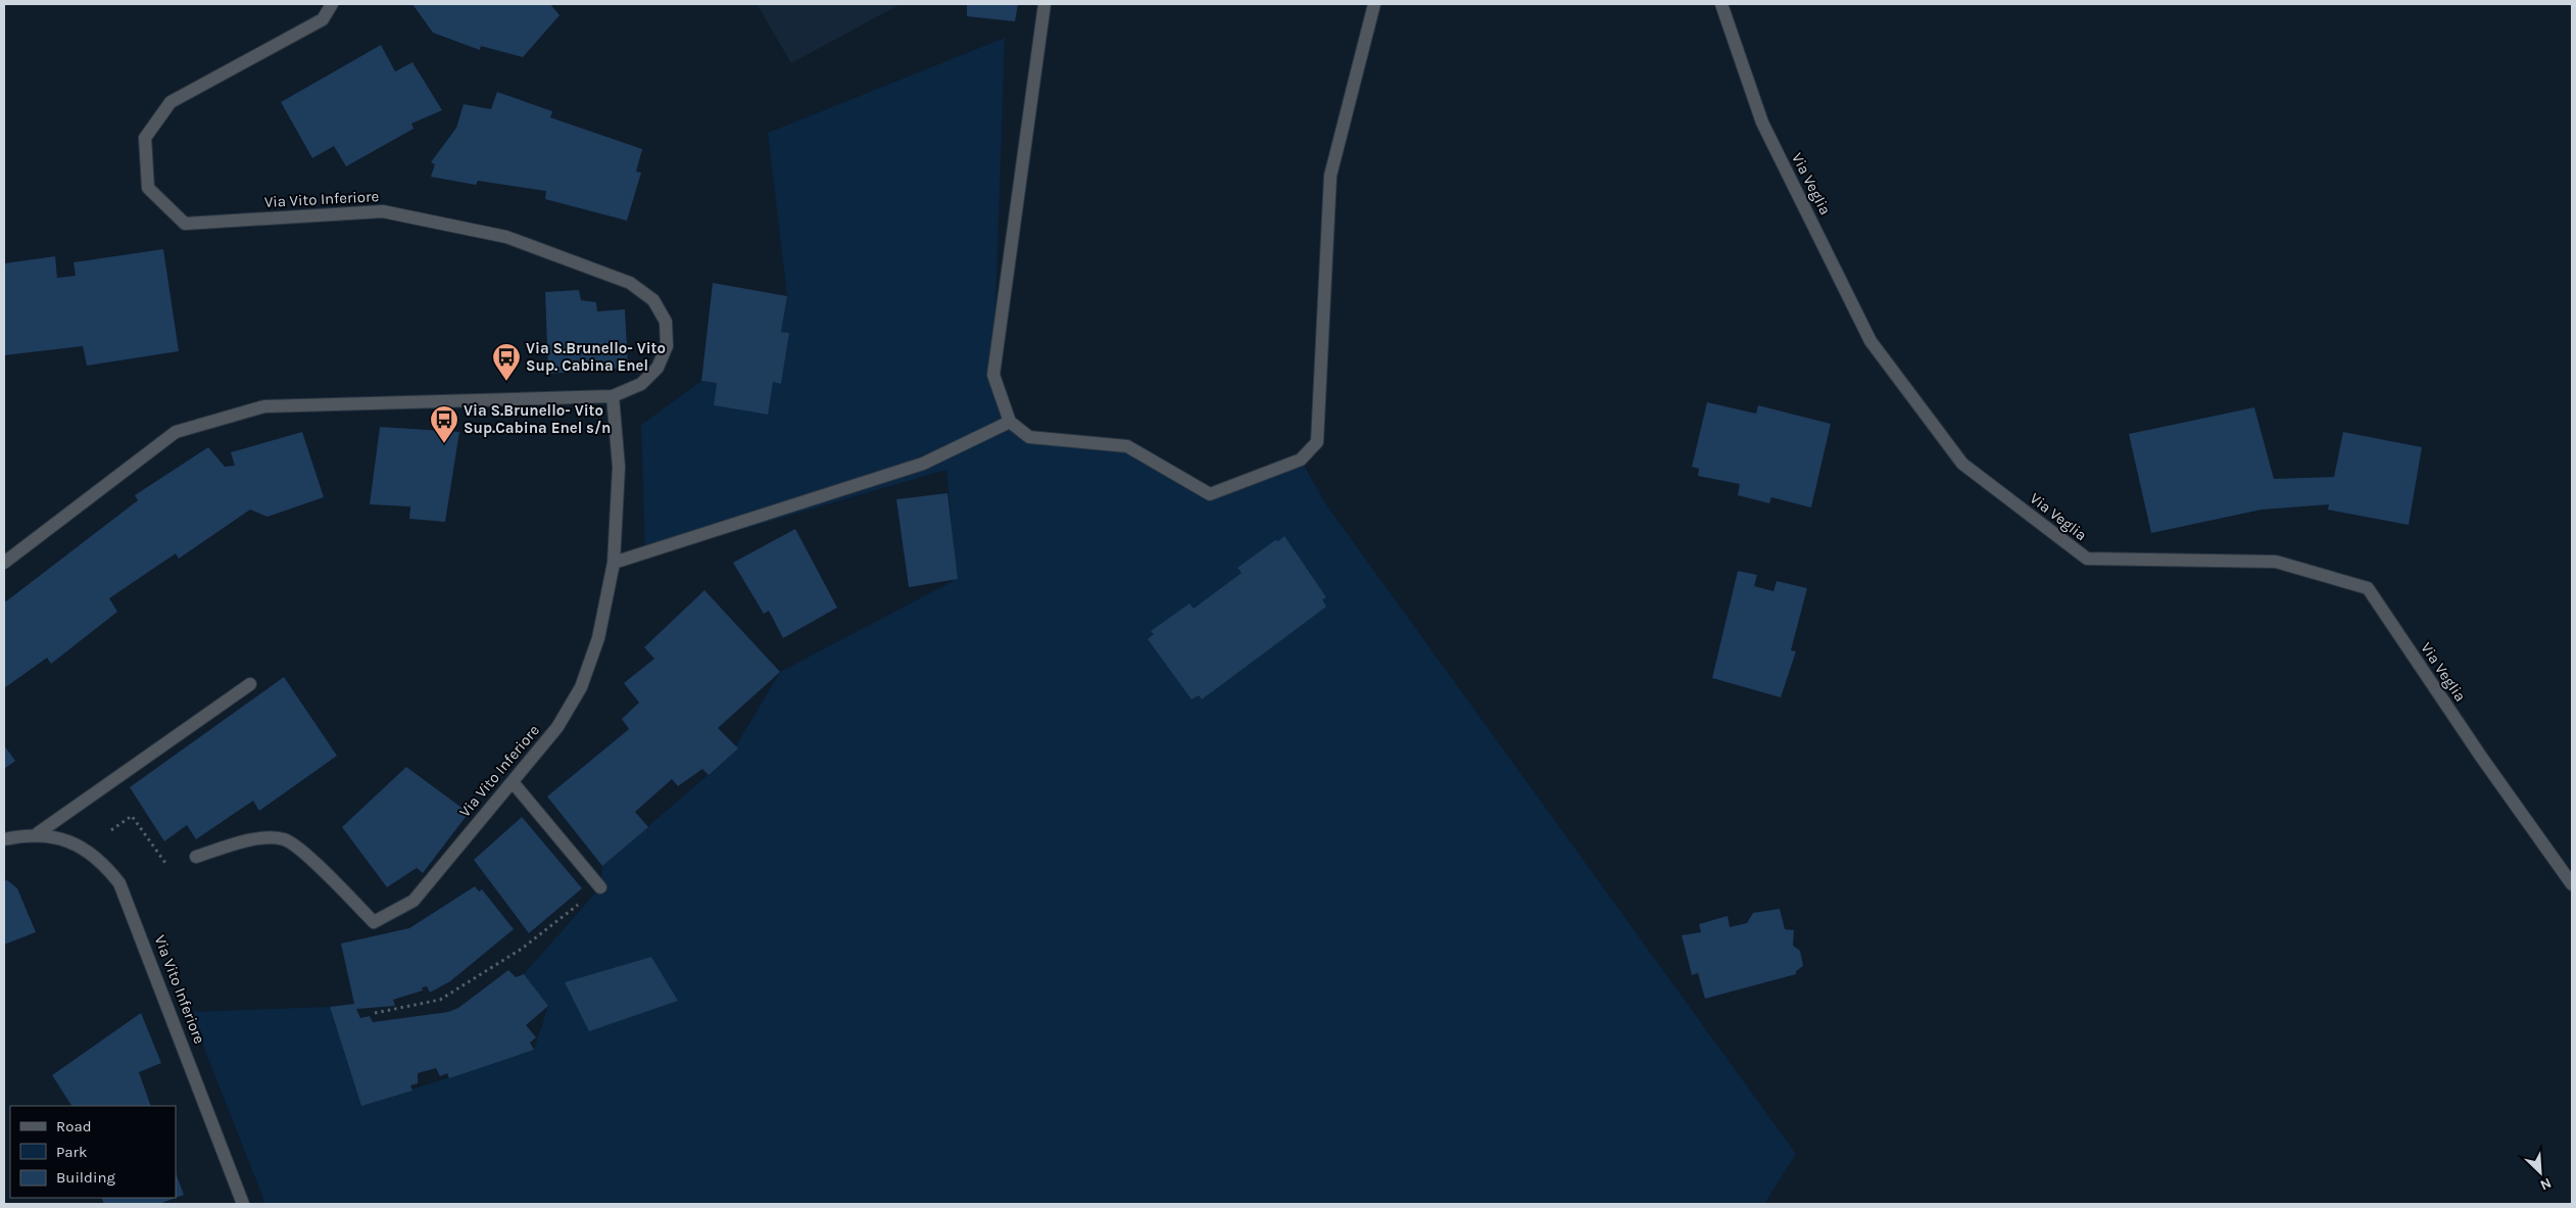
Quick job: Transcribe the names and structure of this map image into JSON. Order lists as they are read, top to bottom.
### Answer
{
  "streets": {
    "street": ["Via Veglia", "Via Vito Inferiore"]
  },
  "places": {
    "bus stop": ["Via S.Brunello- Vito Sup. Cabina Enel", "Via S.Brunello- Vito Sup.Cabina Enel s/n"]
  },
  "legend": ["Road", "Park", "Building"],
  "north": "bottom right"
}
